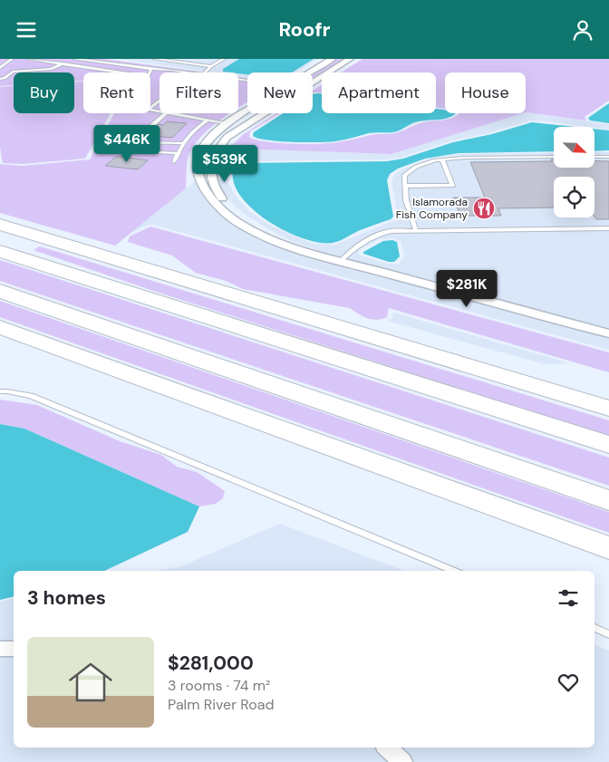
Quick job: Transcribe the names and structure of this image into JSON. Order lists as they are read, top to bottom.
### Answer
{
  "places": {
    "restaurant": ["Islamorada Fish Company"]
  },
  "north": "bottom right",
  "page": {
    "header": "Roofr",
    "chip": [
      "Buy",
      "Rent",
      "Filters",
      "New",
      "Apartment",
      "House"
    ],
    "price": ["$446K", "$539K", "$281K"],
    "heading": "3 homes",
    "list": [
      {
        "name": "$281,000",
        "note": "3 rooms · 74 m² · Palm River Road"
      }
    ]
  }
}
